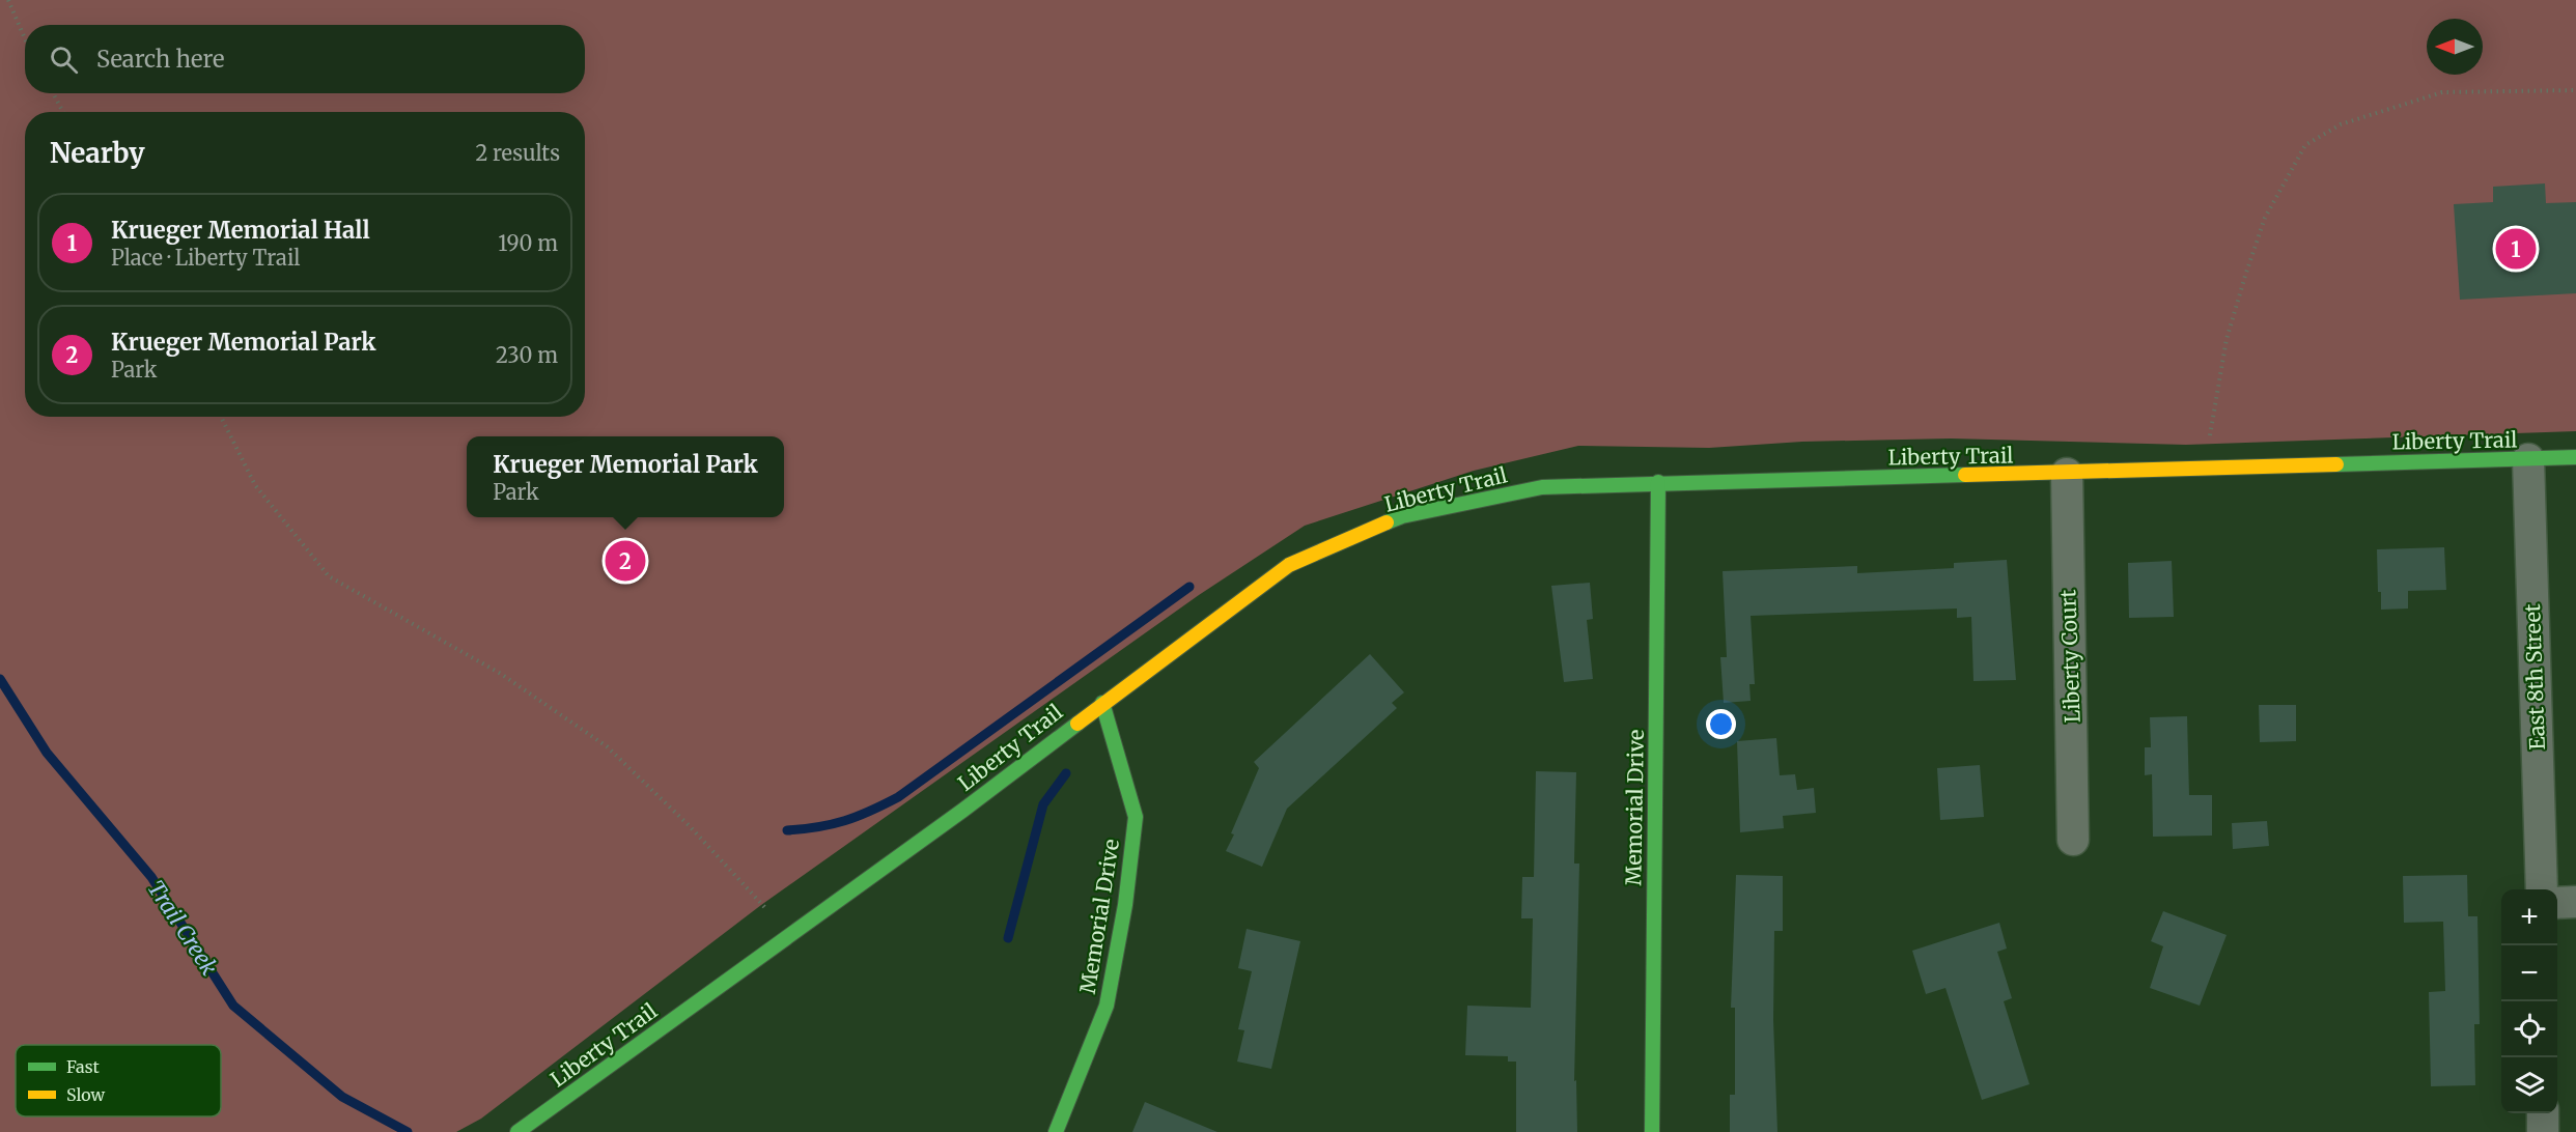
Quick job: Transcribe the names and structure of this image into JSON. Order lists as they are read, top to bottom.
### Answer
{
  "streets": {
    "street": [
      "Liberty Trail",
      "Liberty Court",
      "East 8th Street",
      "Memorial Drive"
    ]
  },
  "crossings": [
    ["Liberty Trail", "Liberty Court"],
    ["Liberty Trail", "East 8th Street"],
    ["Liberty Trail", "Memorial Drive"]
  ],
  "water": ["Trail Creek"],
  "legend": ["Fast", "Slow"],
  "north": "left",
  "page": {
    "search": "Search here",
    "heading": ["Nearby", "2 results"],
    "list": [
      {
        "mark": "1",
        "name": "Krueger Memorial Hall",
        "note": "Place · Liberty Trail",
        "value": "190 m"
      },
      {
        "mark": "2",
        "name": "Krueger Memorial Park",
        "note": "Park",
        "value": "230 m"
      }
    ],
    "pins": ["1", "2"],
    "popup": ["Krueger Memorial Park", "Park"],
    "map_buttons": ["+", "−"]
  }
}
